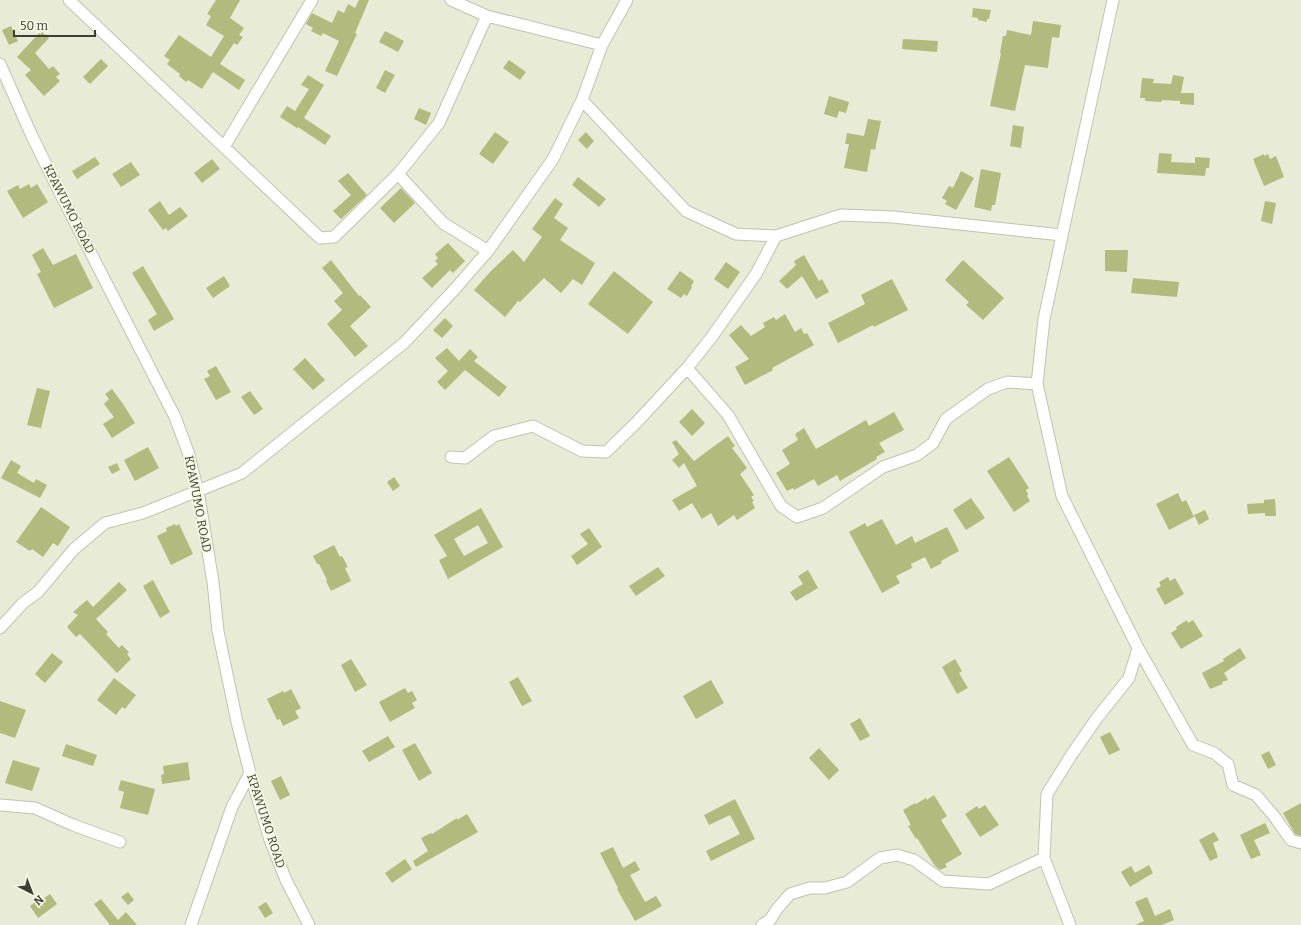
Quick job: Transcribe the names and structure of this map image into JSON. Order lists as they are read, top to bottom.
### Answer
{
  "streets": {
    "street": ["KPAWUMO ROAD"]
  },
  "scale_bar": "50 m",
  "north": "bottom right"
}
